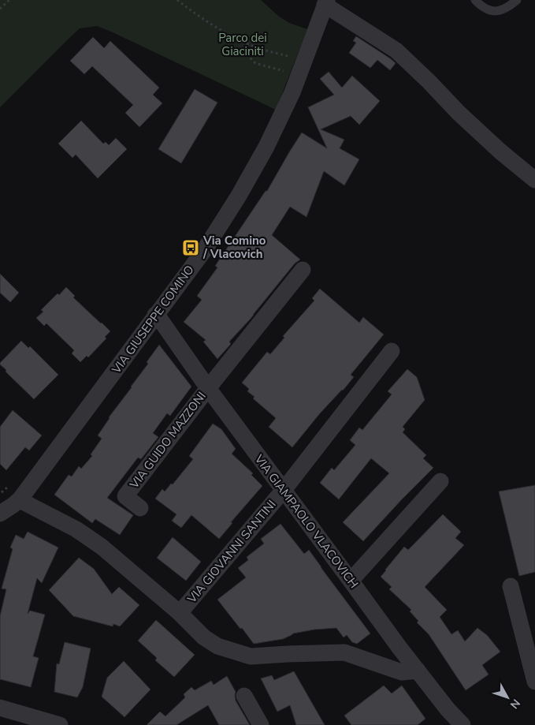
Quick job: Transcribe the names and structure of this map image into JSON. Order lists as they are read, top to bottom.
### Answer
{
  "streets": {
    "street": [
      "VIA GIUSEPPE COMINO",
      "VIA GUIDO MAZZONI",
      "VIA GIAMPAOLO VLACOVICH",
      "VIA GIOVANNI SANTINI"
    ]
  },
  "crossings": [
    ["VIA GIUSEPPE COMINO", "VIA GIAMPAOLO VLACOVICH"],
    ["VIA GUIDO MAZZONI", "VIA GIAMPAOLO VLACOVICH"],
    ["VIA GIAMPAOLO VLACOVICH", "VIA GIOVANNI SANTINI"]
  ],
  "parks": ["Parco dei Giaciniti"],
  "places": {
    "bus stop": ["Via Comino / Vlacovich"]
  },
  "north": "bottom right"
}
